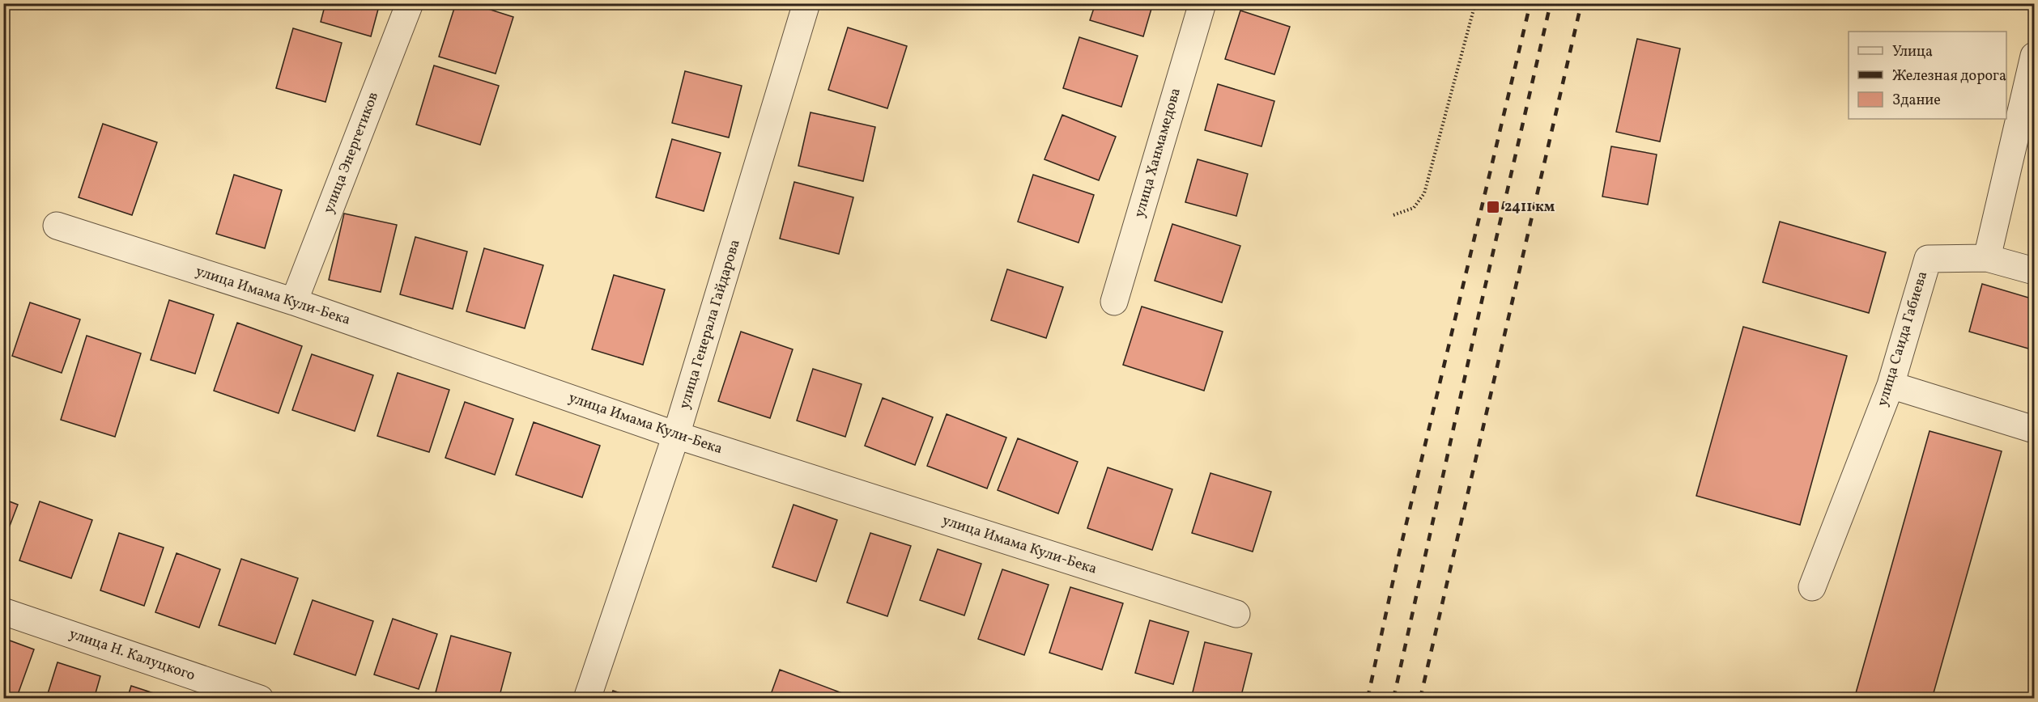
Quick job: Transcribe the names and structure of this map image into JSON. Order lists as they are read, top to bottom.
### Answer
{
  "streets": {
    "street": [
      "улица Энергетиков",
      "улица Ханмамедова",
      "улица Имама Кули-Бека",
      "улица Генерала Гайдарова",
      "улица Саида Габиева",
      "улица Н. Калуцкого"
    ]
  },
  "crossings": [
    ["улица Энергетиков", "улица Имама Кули-Бека"],
    ["улица Имама Кули-Бека", "улица Генерала Гайдарова"]
  ],
  "places": {
    "transit": ["2411 км"]
  },
  "legend": ["Улица", "Железная дорога", "Здание"]
}
